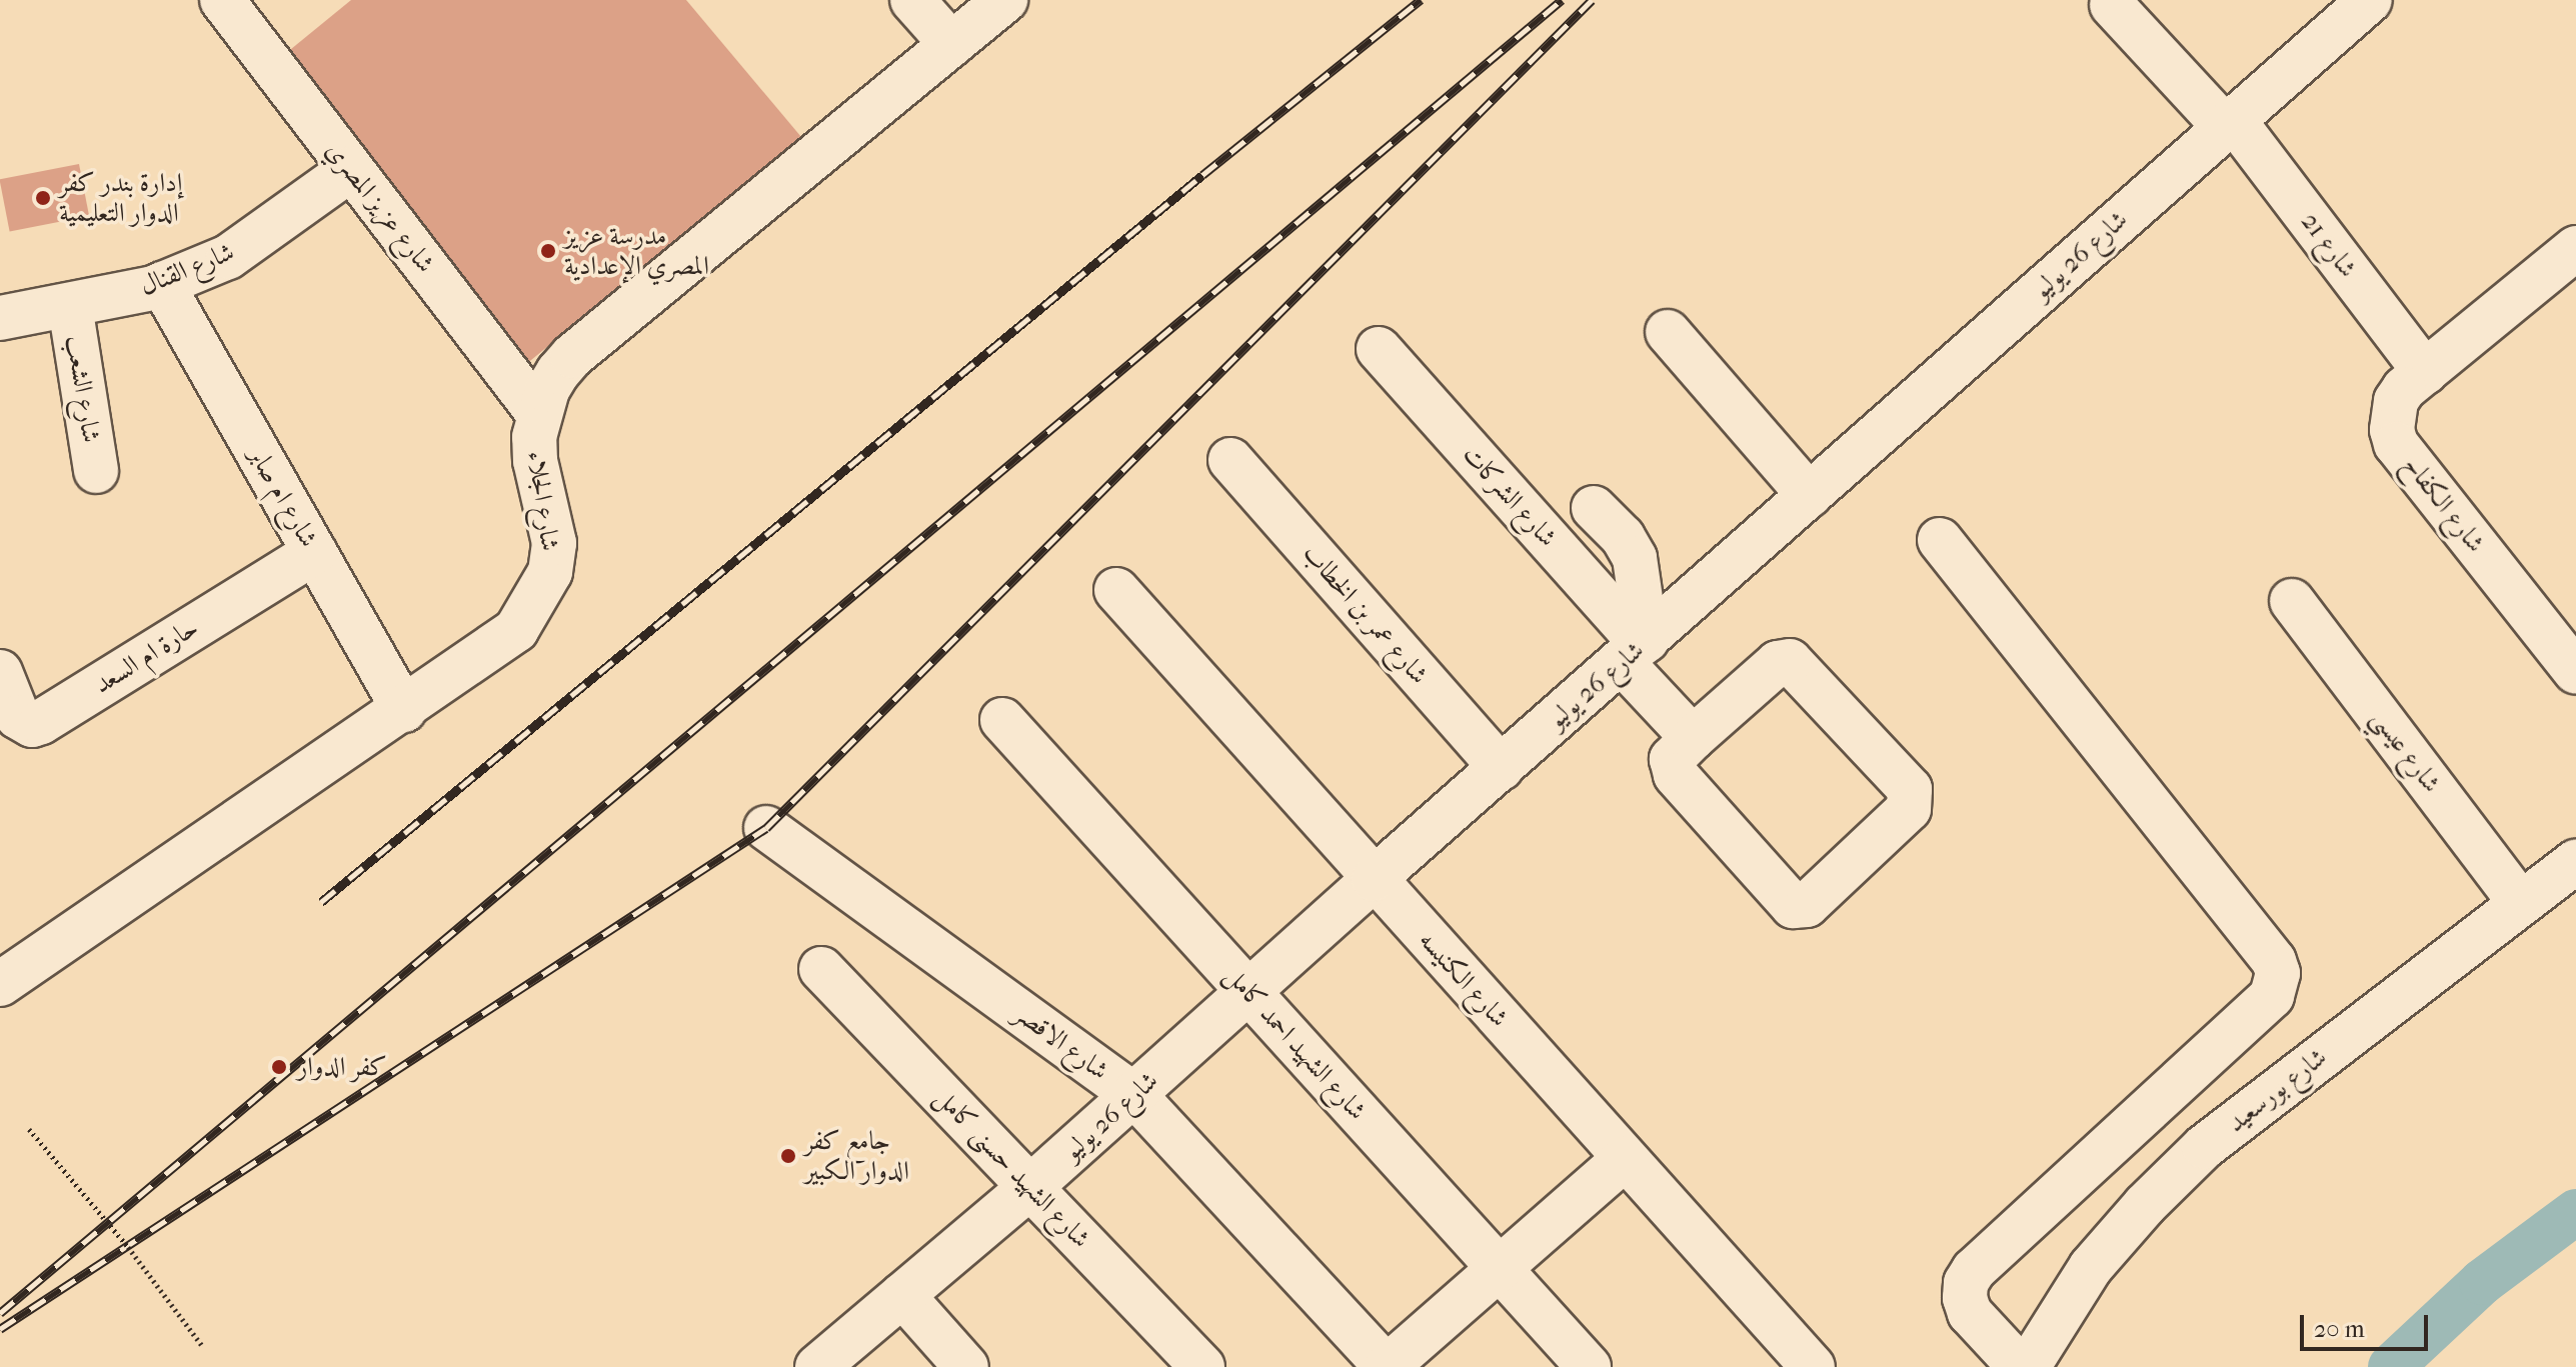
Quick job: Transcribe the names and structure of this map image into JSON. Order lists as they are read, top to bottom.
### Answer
{
  "streets": {
    "street": [
      "شارع عزيز المصري",
      "شارع 21",
      "شارع 26 يوليو",
      "شارع القنال",
      "شارع الشعب",
      "شارع الشركات",
      "شارع ام صابر",
      "شارع الجلاء",
      "شارع الكفاح",
      "شارع عمر بن الخطاب",
      "حارة ام السعد",
      "شارع عيسي",
      "شارع الكنيسه",
      "شارع الاقصر",
      "شارع الشهيد احمد كامل",
      "شارع بورسعيد",
      "شارع الشهيد حسنى كامل"
    ]
  },
  "crossings": [
    ["شارع عزيز المصري", "شارع القنال"],
    ["شارع عزيز المصري", "شارع الجلاء"],
    ["شارع 21", "شارع 26 يوليو"],
    ["شارع 21", "شارع الكفاح"],
    ["شارع 26 يوليو", "شارع الشركات"],
    ["شارع 26 يوليو", "شارع عمر بن الخطاب"],
    ["شارع 26 يوليو", "شارع الكنيسه"],
    ["شارع 26 يوليو", "شارع الاقصر"],
    ["شارع 26 يوليو", "شارع الشهيد احمد كامل"],
    ["شارع 26 يوليو", "شارع الشهيد حسنى كامل"],
    ["شارع القنال", "شارع الشعب"],
    ["شارع القنال", "شارع ام صابر"],
    ["شارع ام صابر", "شارع الجلاء"],
    ["شارع ام صابر", "حارة ام السعد"],
    ["شارع عيسي", "شارع بورسعيد"]
  ],
  "places": [
    "إدارة بندر كفر الدوار التعليمية",
    "مدرسة عزيز المصري الإعدادية",
    "كفر الدوار",
    "جامع كفر الدوار الكبير"
  ],
  "scale_bar": "20 m"
}
